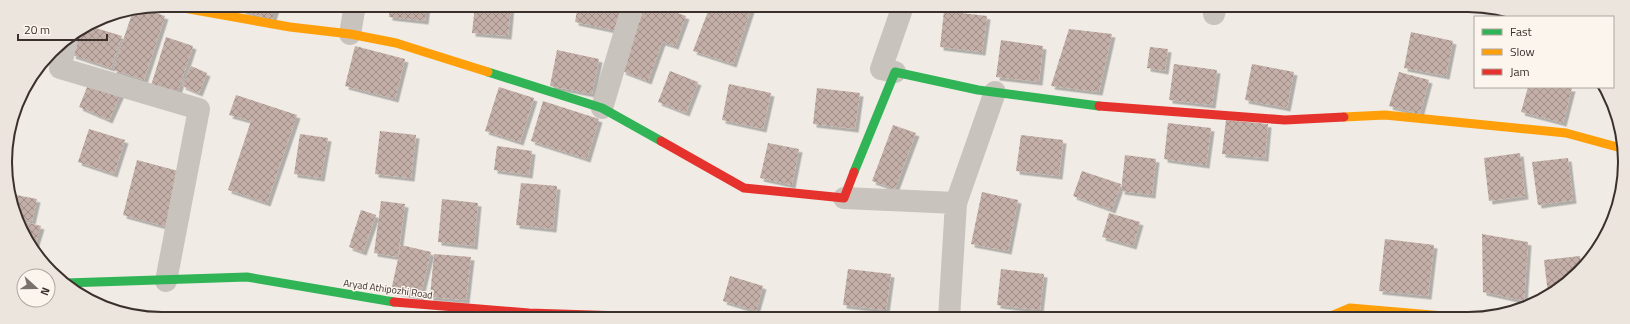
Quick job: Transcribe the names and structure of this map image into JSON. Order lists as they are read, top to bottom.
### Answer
{
  "streets": {
    "street": ["Aryad Athipozhi Road"]
  },
  "legend": ["Fast", "Slow", "Jam"],
  "scale_bar": "20 m",
  "north": "right"
}
